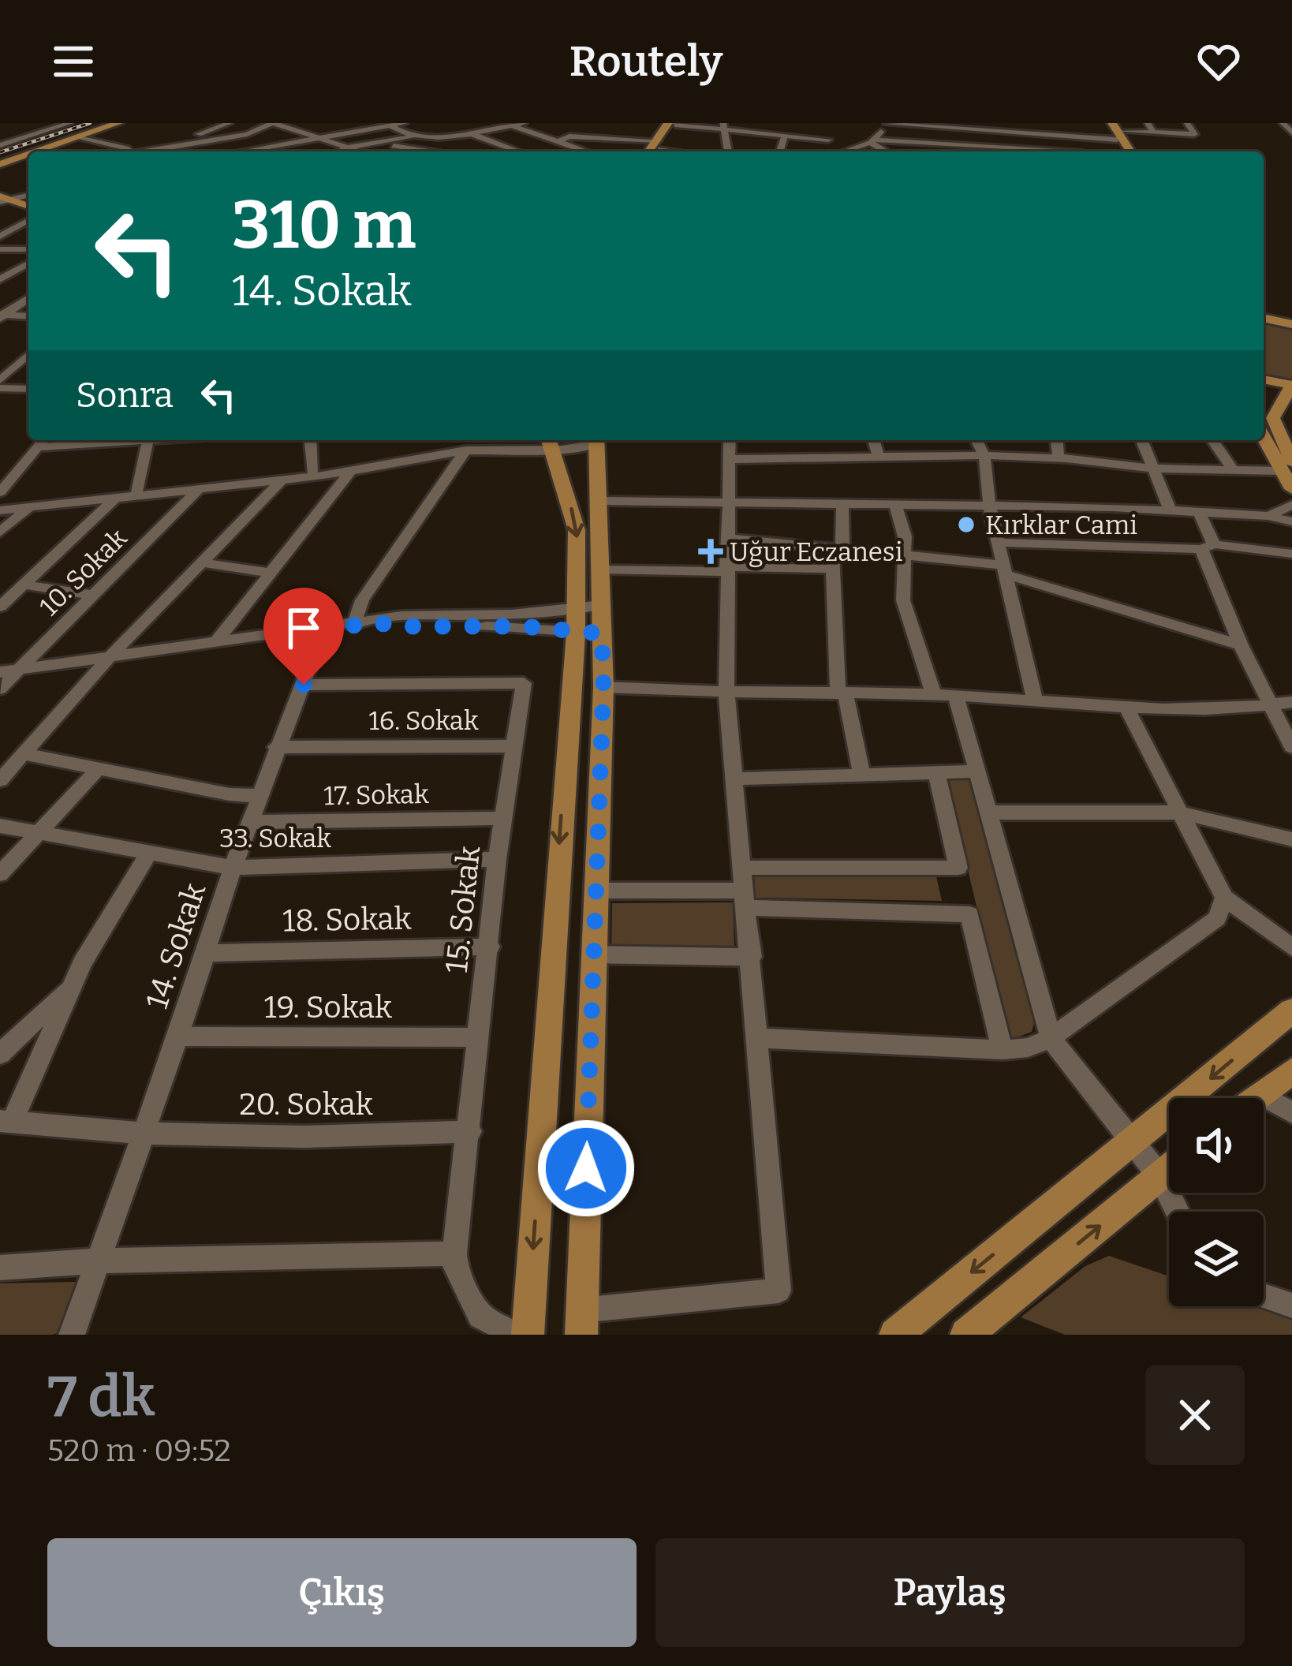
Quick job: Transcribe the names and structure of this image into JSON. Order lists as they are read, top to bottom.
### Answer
{
  "streets": {
    "street": [
      "10. Sokak",
      "16. Sokak",
      "17. Sokak",
      "33. Sokak",
      "15. Sokak",
      "18. Sokak",
      "14. Sokak",
      "19. Sokak",
      "20. Sokak"
    ]
  },
  "crossings": [
    ["16. Sokak", "15. Sokak"],
    ["16. Sokak", "14. Sokak"],
    ["17. Sokak", "15. Sokak"],
    ["17. Sokak", "14. Sokak"],
    ["33. Sokak", "15. Sokak"],
    ["33. Sokak", "14. Sokak"],
    ["15. Sokak", "18. Sokak"],
    ["15. Sokak", "14. Sokak"],
    ["15. Sokak", "19. Sokak"],
    ["15. Sokak", "20. Sokak"],
    ["18. Sokak", "14. Sokak"],
    ["14. Sokak", "19. Sokak"],
    ["14. Sokak", "20. Sokak"]
  ],
  "places": {
    "other": ["Kırklar Cami"],
    "health": ["Uğur Eczanesi"]
  },
  "page": {
    "header": "Routely",
    "turn": ["310 m", "14. Sokak"],
    "then": "Sonra",
    "heading": ["7 dk", "520 m · 09:52"],
    "buttons": ["Çıkış", "Paylaş"]
  }
}
